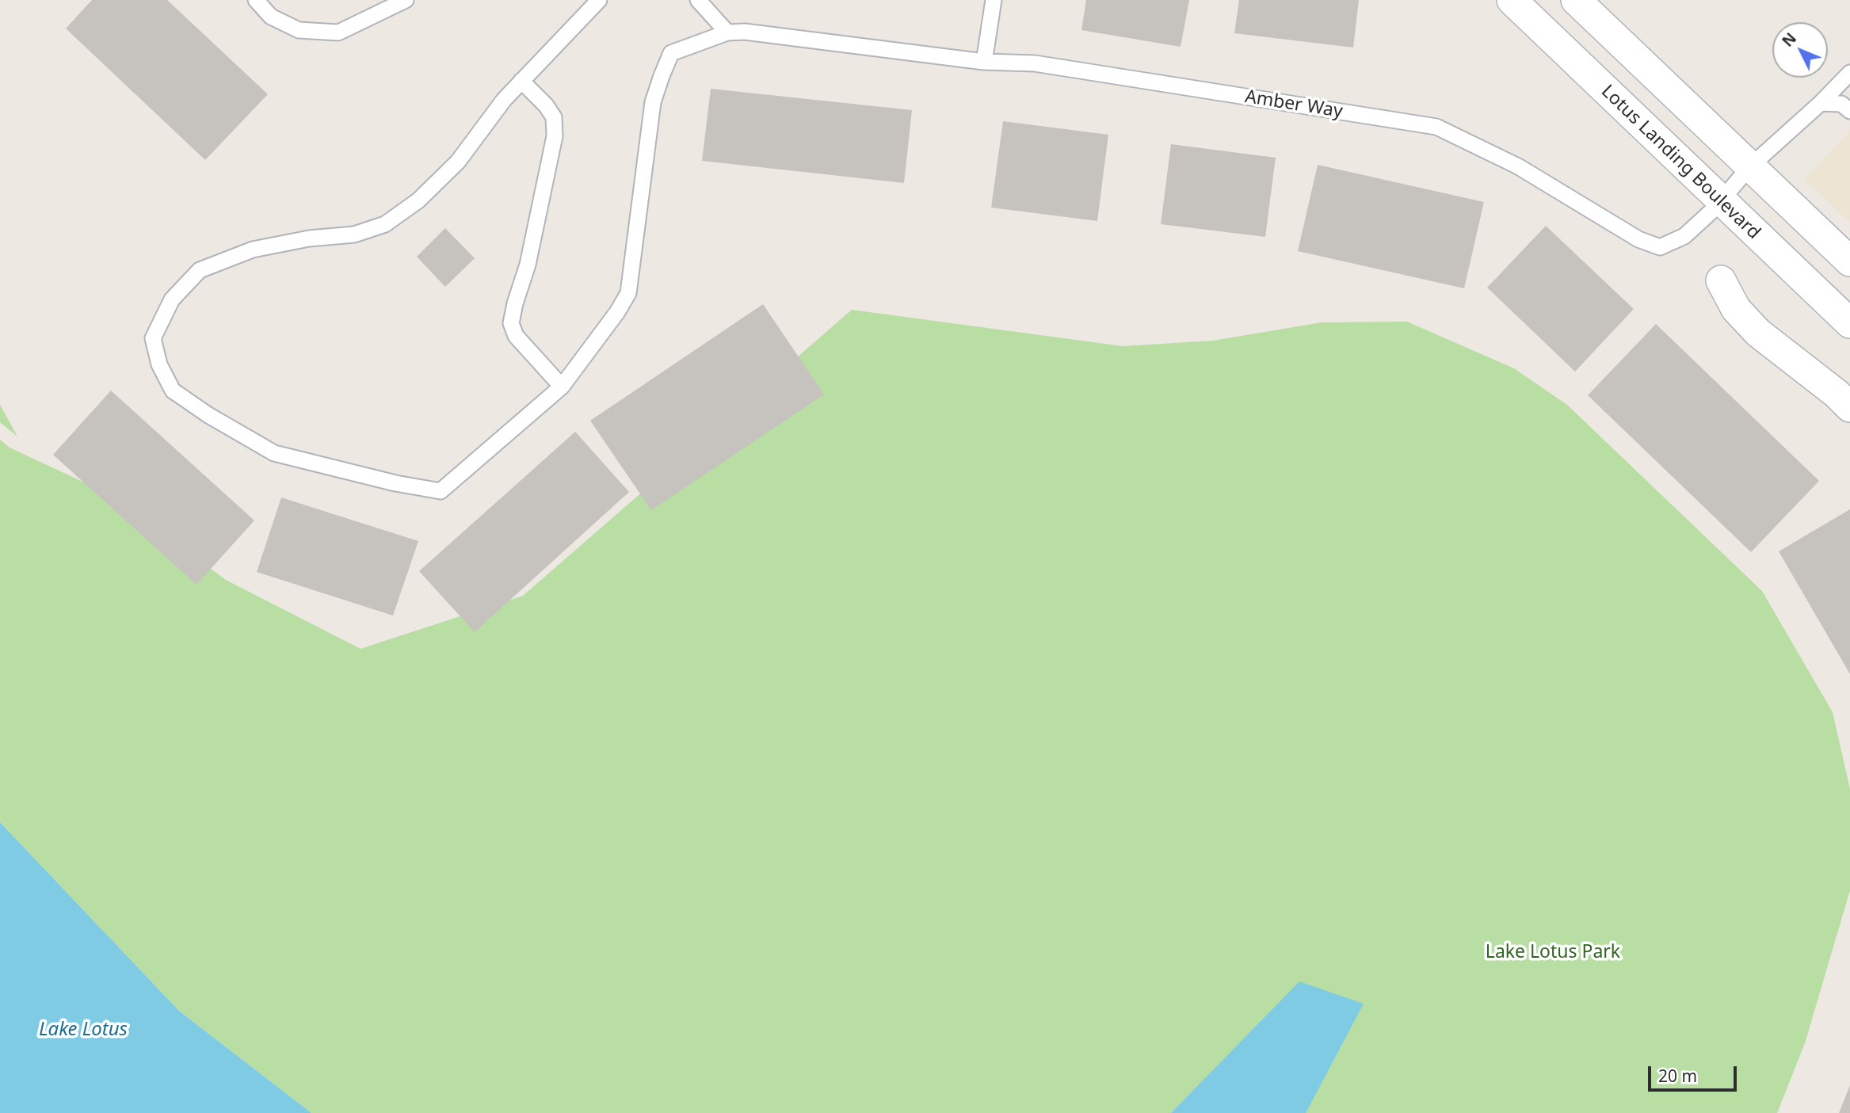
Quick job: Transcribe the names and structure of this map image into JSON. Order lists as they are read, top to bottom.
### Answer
{
  "streets": {
    "street": ["Lotus Landing Boulevard"],
    "lane": ["Amber Way"]
  },
  "crossings": [
    ["Amber Way", "Lotus Landing Boulevard"]
  ],
  "water": ["Lake Lotus"],
  "parks": ["Lake Lotus Park"],
  "scale_bar": "20 m",
  "north": "top left"
}
